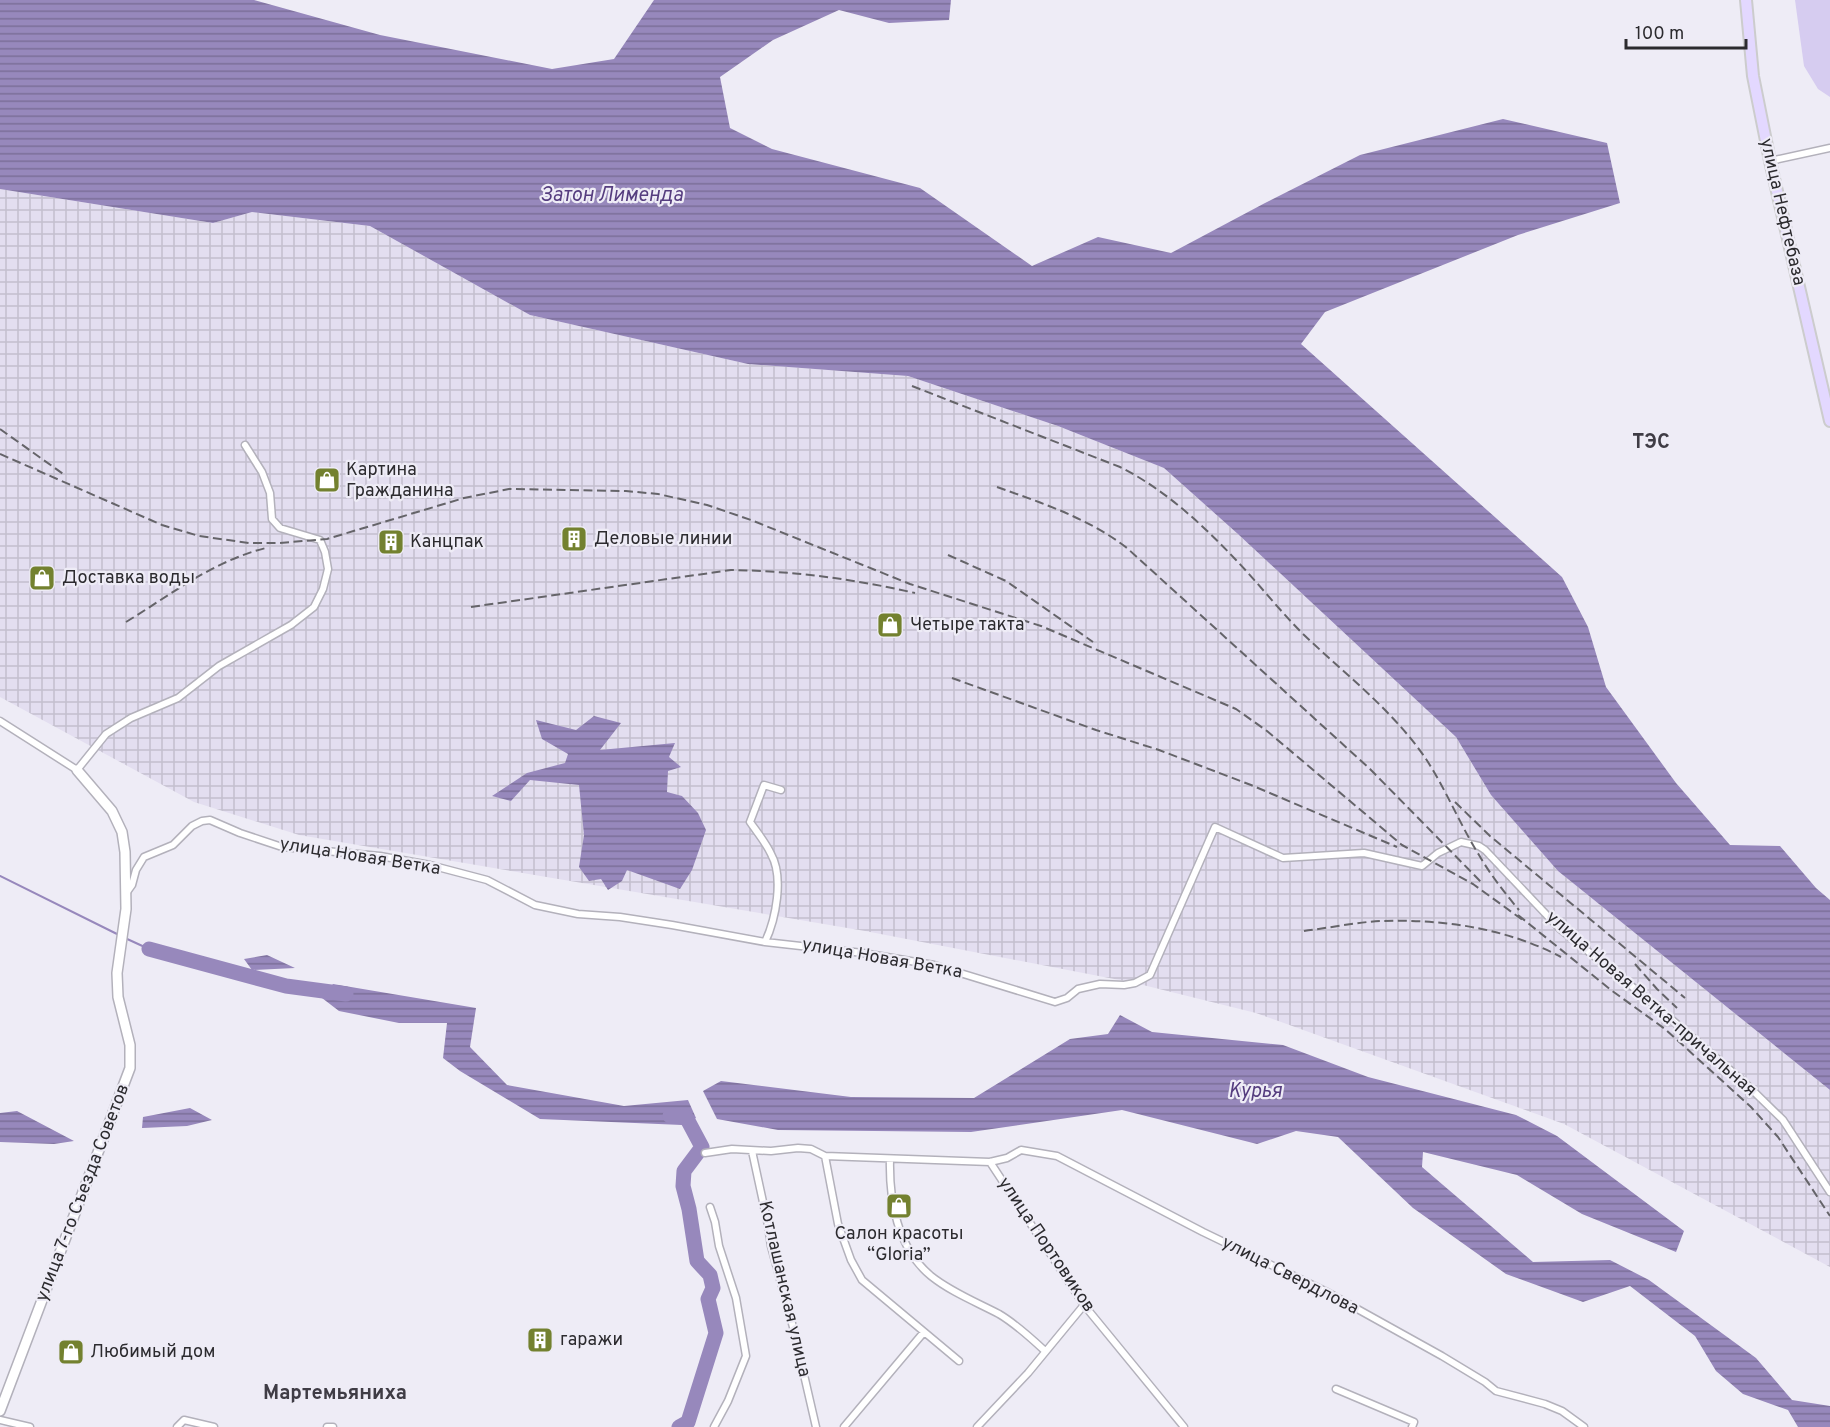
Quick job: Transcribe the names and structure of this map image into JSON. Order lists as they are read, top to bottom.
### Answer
{
  "streets": {
    "main road": ["улица Нефтебаза"],
    "street": [
      "улица Новая Ветка",
      "улица Новая Ветка-причальная",
      "улица 7-го Съезда Советов",
      "улица Портовиков",
      "улица Свердлова",
      "Котлашанская улица"
    ]
  },
  "crossings": [
    ["улица Новая Ветка", "улица Новая Ветка-причальная"],
    ["улица Новая Ветка", "улица 7-го Съезда Советов"],
    ["улица Портовиков", "улица Свердлова"],
    ["улица Портовиков", "Котлашанская улица"]
  ],
  "districts": ["ТЭС", "Мартемьяниха"],
  "water": ["Затон Лименда", "Курья"],
  "places": {
    "shop": [
      "Картина Гражданина",
      "Доставка воды",
      "Четыре такта",
      "Салон красоты “Gloria”",
      "Любимый дом"
    ],
    "building": ["Деловые линии", "Канцпак", "гаражи"]
  },
  "scale_bar": "100 m"
}
